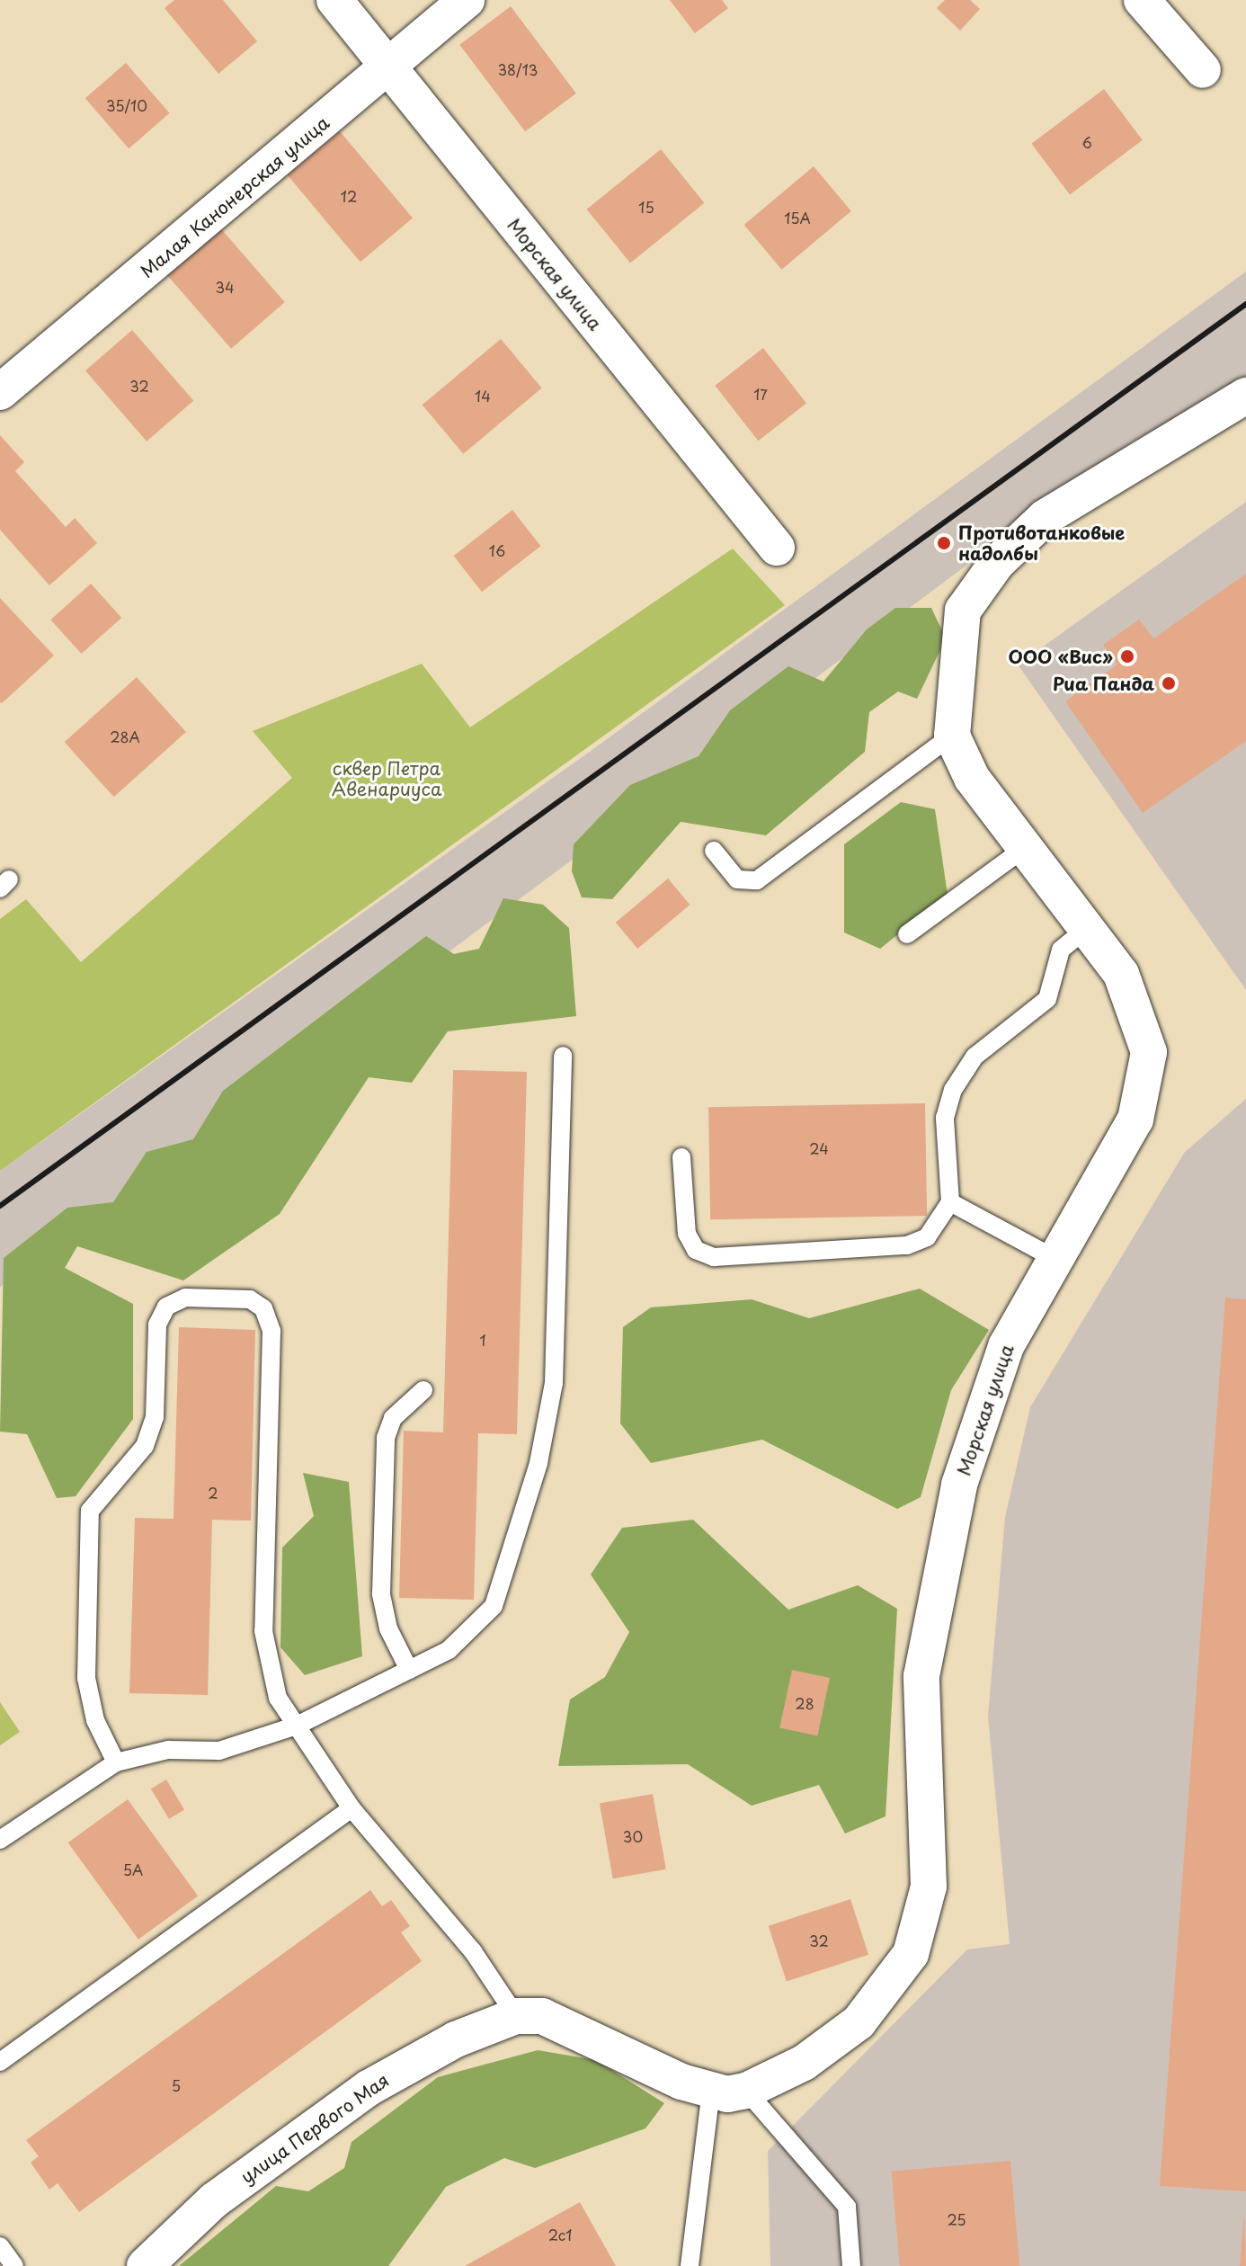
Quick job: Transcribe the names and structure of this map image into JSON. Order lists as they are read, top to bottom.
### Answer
{
  "streets": {
    "street": ["Малая Канонерская улица", "Морская улица", "улица Первого Мая"]
  },
  "crossings": [
    ["Малая Канонерская улица", "Морская улица"]
  ],
  "parks": ["сквер Петра Авенариуса"],
  "places": ["Противотанковые надолбы", "ООО «Вис»", "Риа Панда"],
  "house_numbers": [
    "38/13",
    "35/10",
    "6",
    "12",
    "15",
    "15А",
    "34",
    "32",
    "17",
    "14",
    "16",
    "28А",
    "24",
    "1",
    "2",
    "28",
    "30",
    "5А",
    "32",
    "5",
    "25",
    "2с1"
  ]
}
